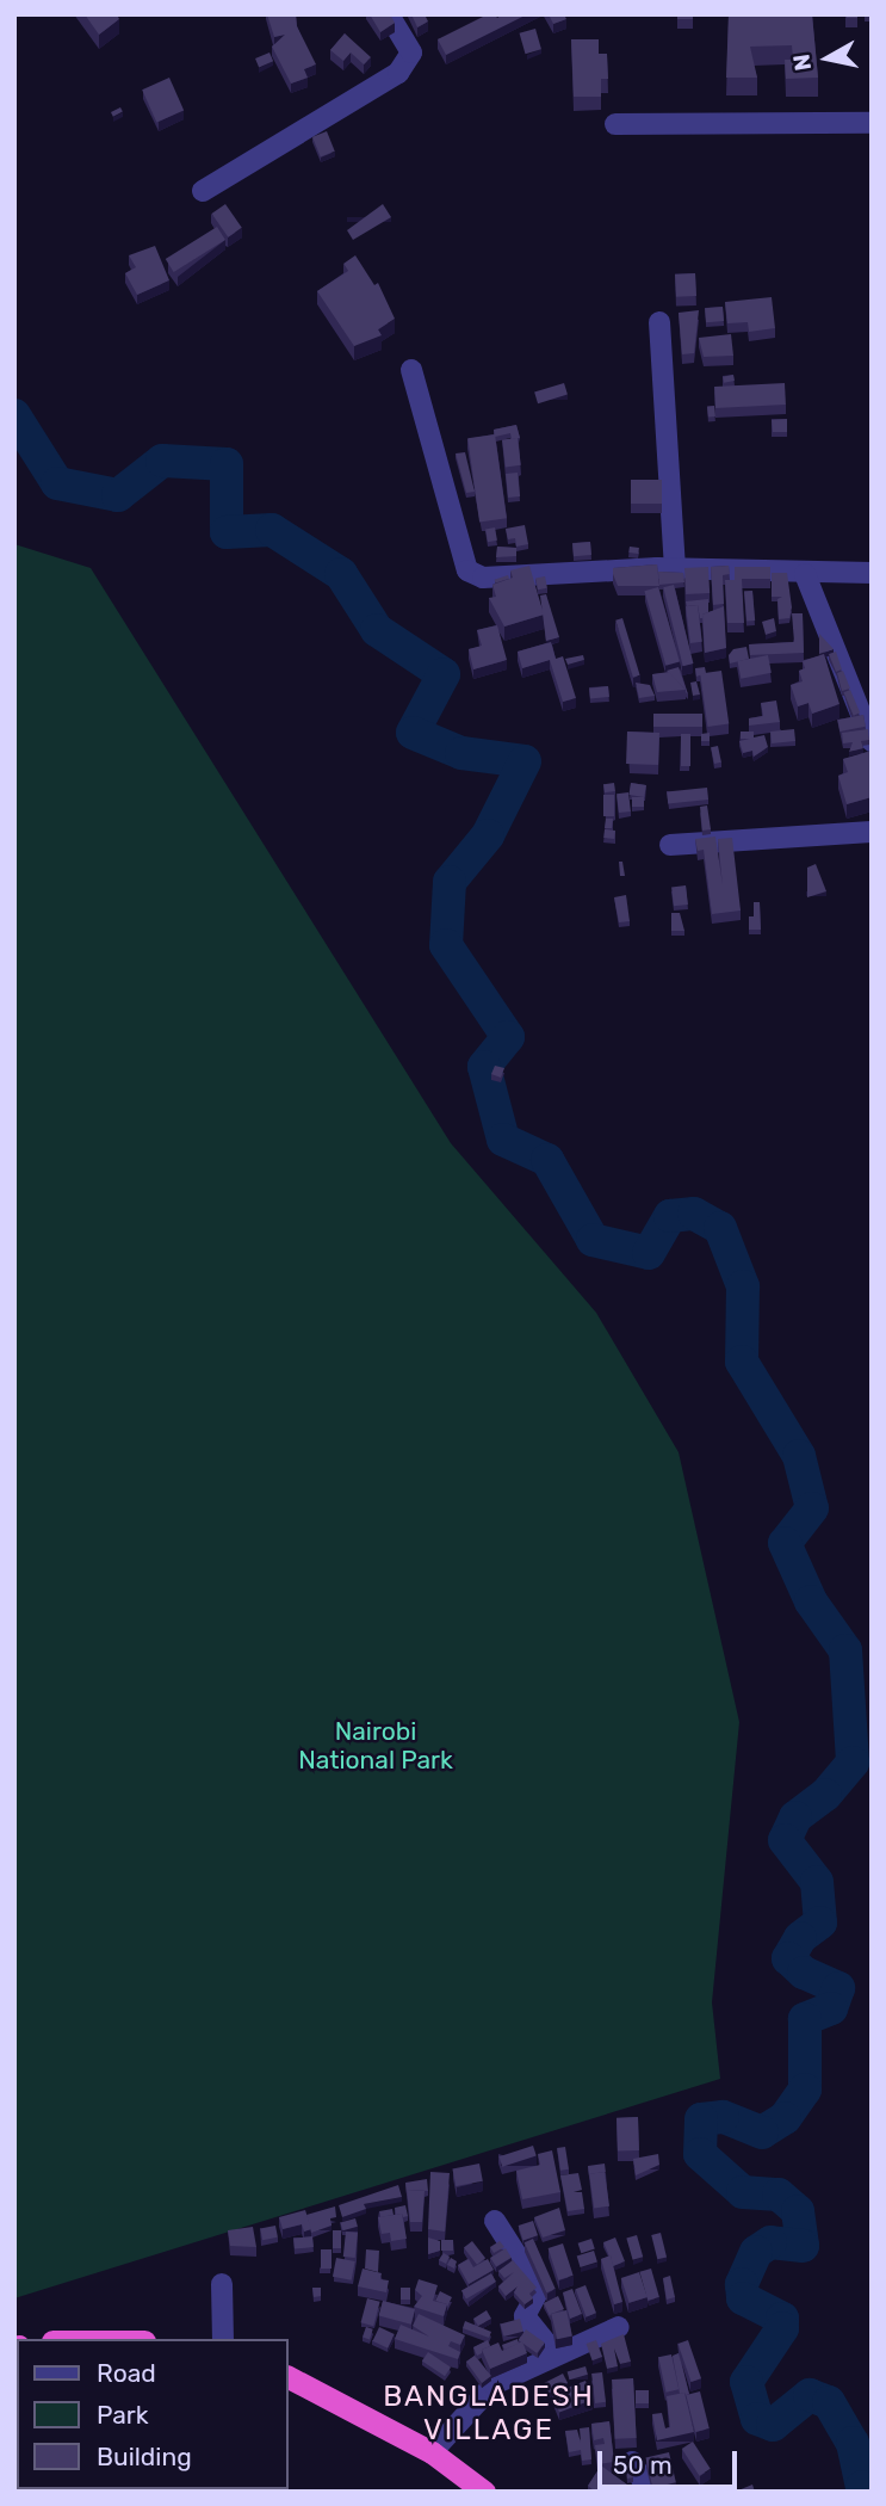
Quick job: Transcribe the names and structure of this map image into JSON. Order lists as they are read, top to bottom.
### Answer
{
  "districts": ["BANGLADESH VILLAGE"],
  "parks": ["Nairobi National Park"],
  "legend": ["Road", "Park", "Building"],
  "scale_bar": "50 m",
  "north": "left"
}
